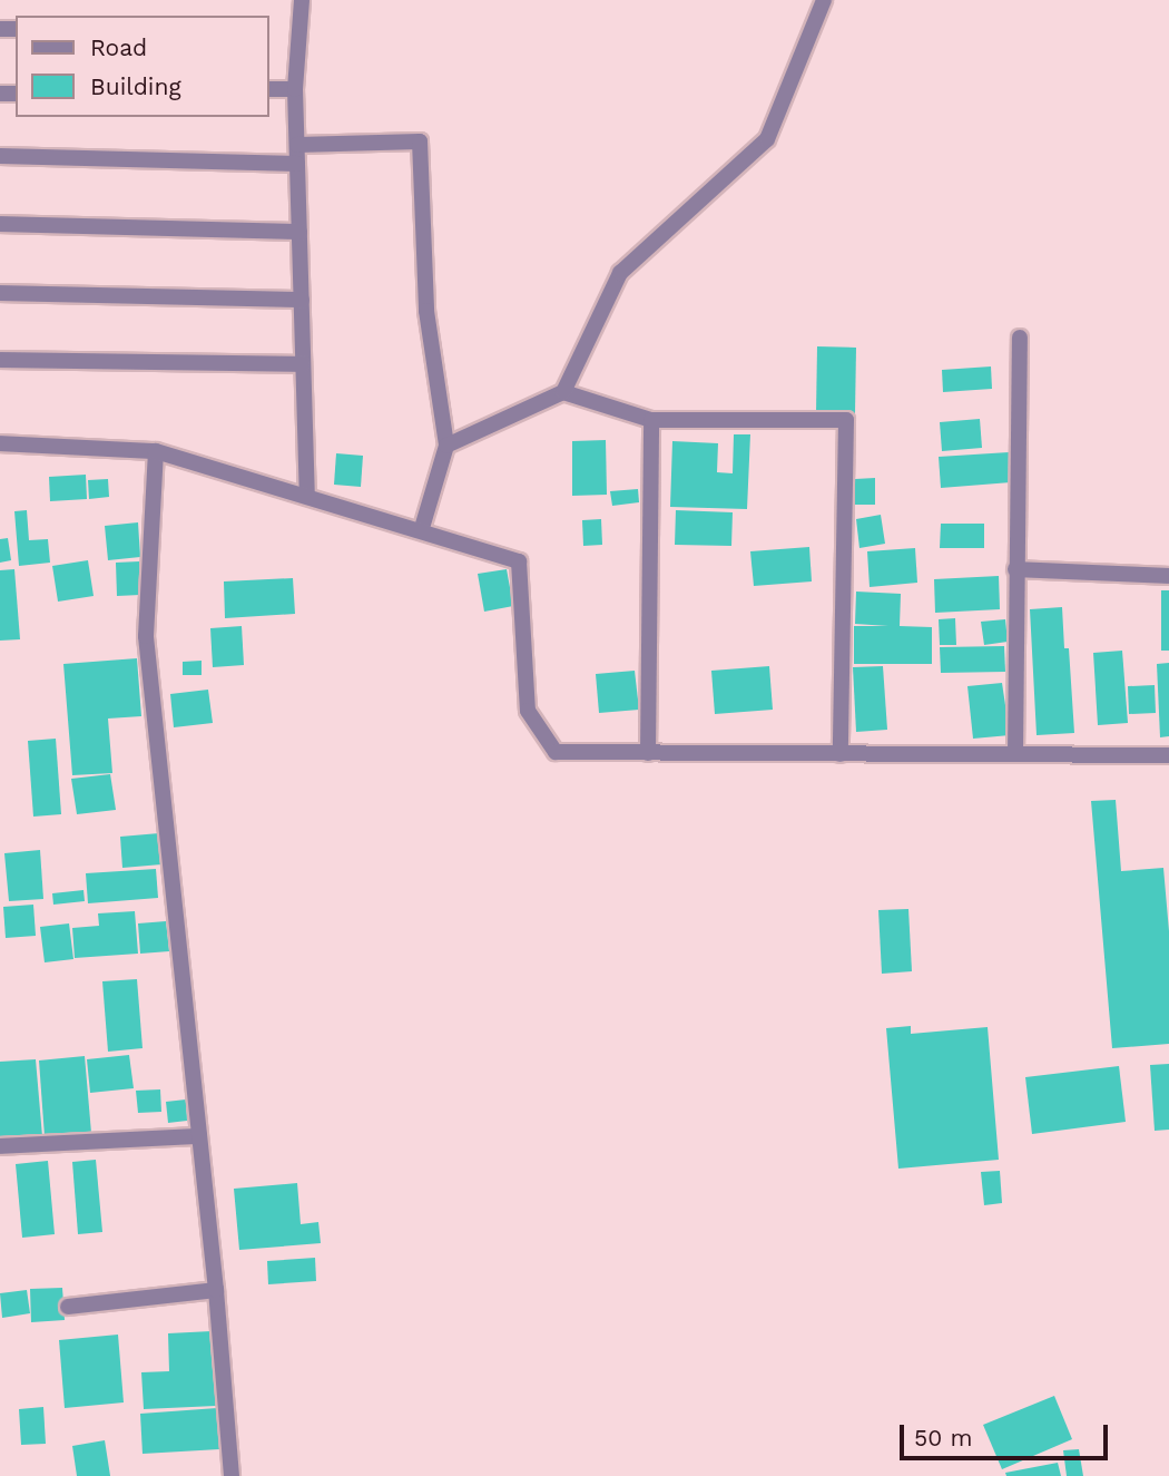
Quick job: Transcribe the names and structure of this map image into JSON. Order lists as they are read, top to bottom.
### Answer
{
  "legend": ["Road", "Building"],
  "scale_bar": "50 m"
}
